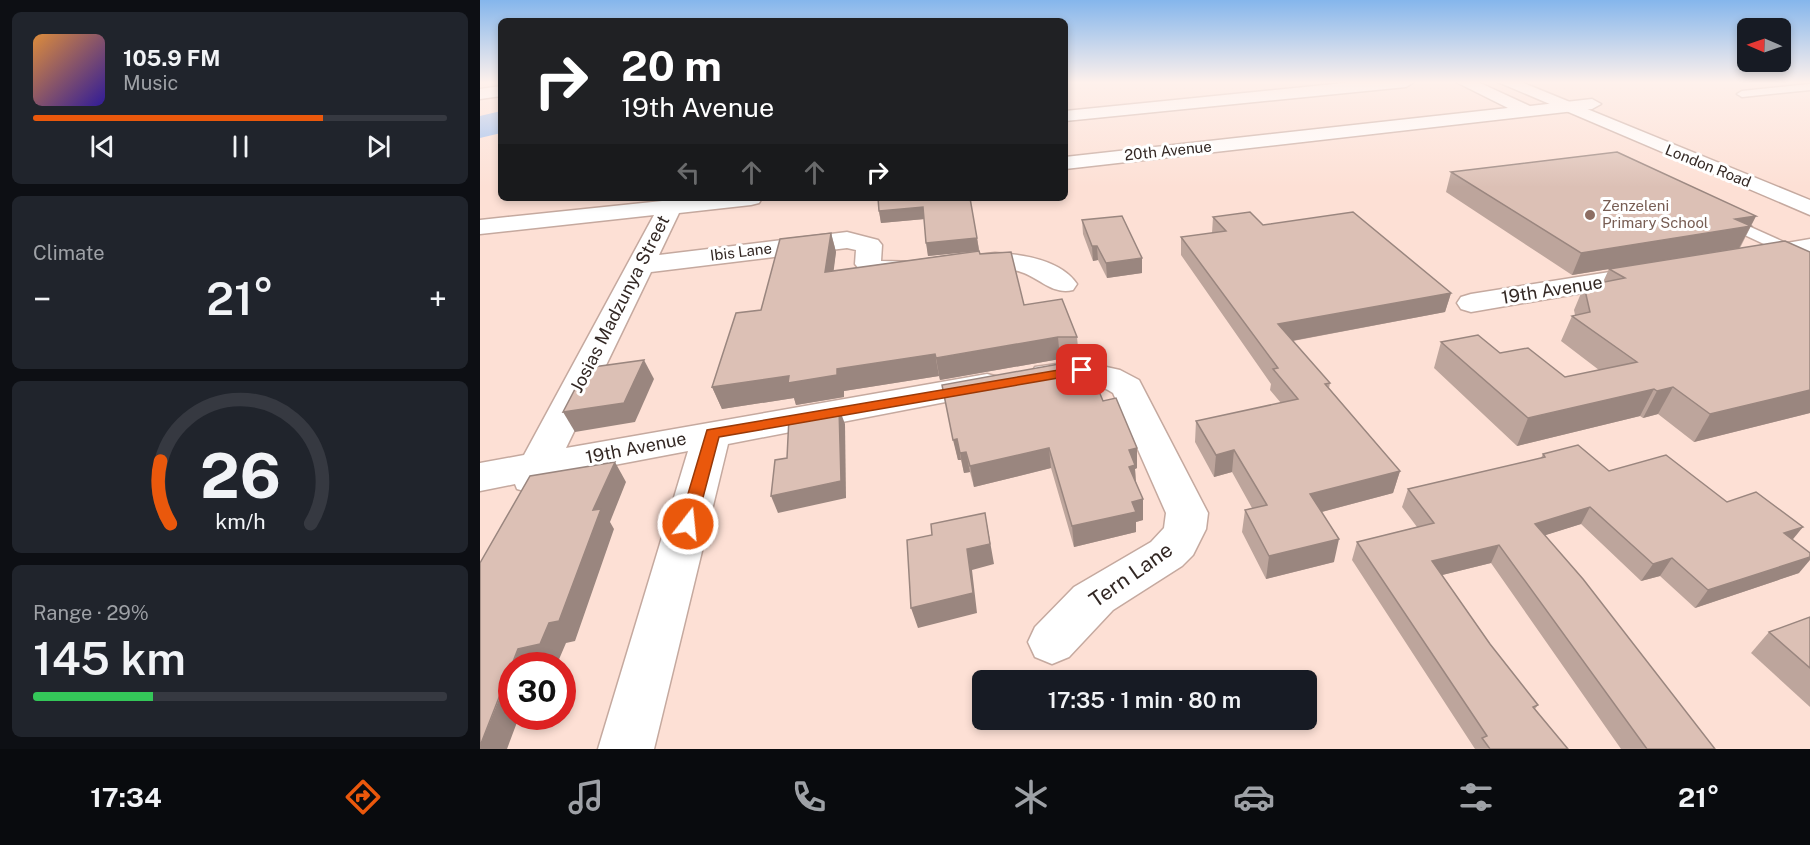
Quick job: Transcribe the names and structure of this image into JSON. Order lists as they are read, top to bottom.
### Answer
{
  "streets": {
    "street": [
      "20th Avenue",
      "London Road",
      "Ibis Lane",
      "19th Avenue",
      "Josias Madzunya Street",
      "Tern Lane"
    ]
  },
  "crossings": [
    ["Ibis Lane", "Josias Madzunya Street"],
    ["19th Avenue", "Josias Madzunya Street"],
    ["19th Avenue", "Tern Lane"]
  ],
  "places": ["Zenzeleni Primary School"],
  "north": "left",
  "page": {
    "turn": ["20 m", "19th Avenue"],
    "song": ["105.9 FM", "Music"],
    "tile": [
      "Climate",
      ["Range · 29%", "145 km"]
    ],
    "heat": ["−", "21°", "+"],
    "limit": "30",
    "trip": "17:35 · 1 min · 80 m",
    "tabs": ["17:34", "21°"],
    "gauge": ["26", "km/h"]
  }
}
